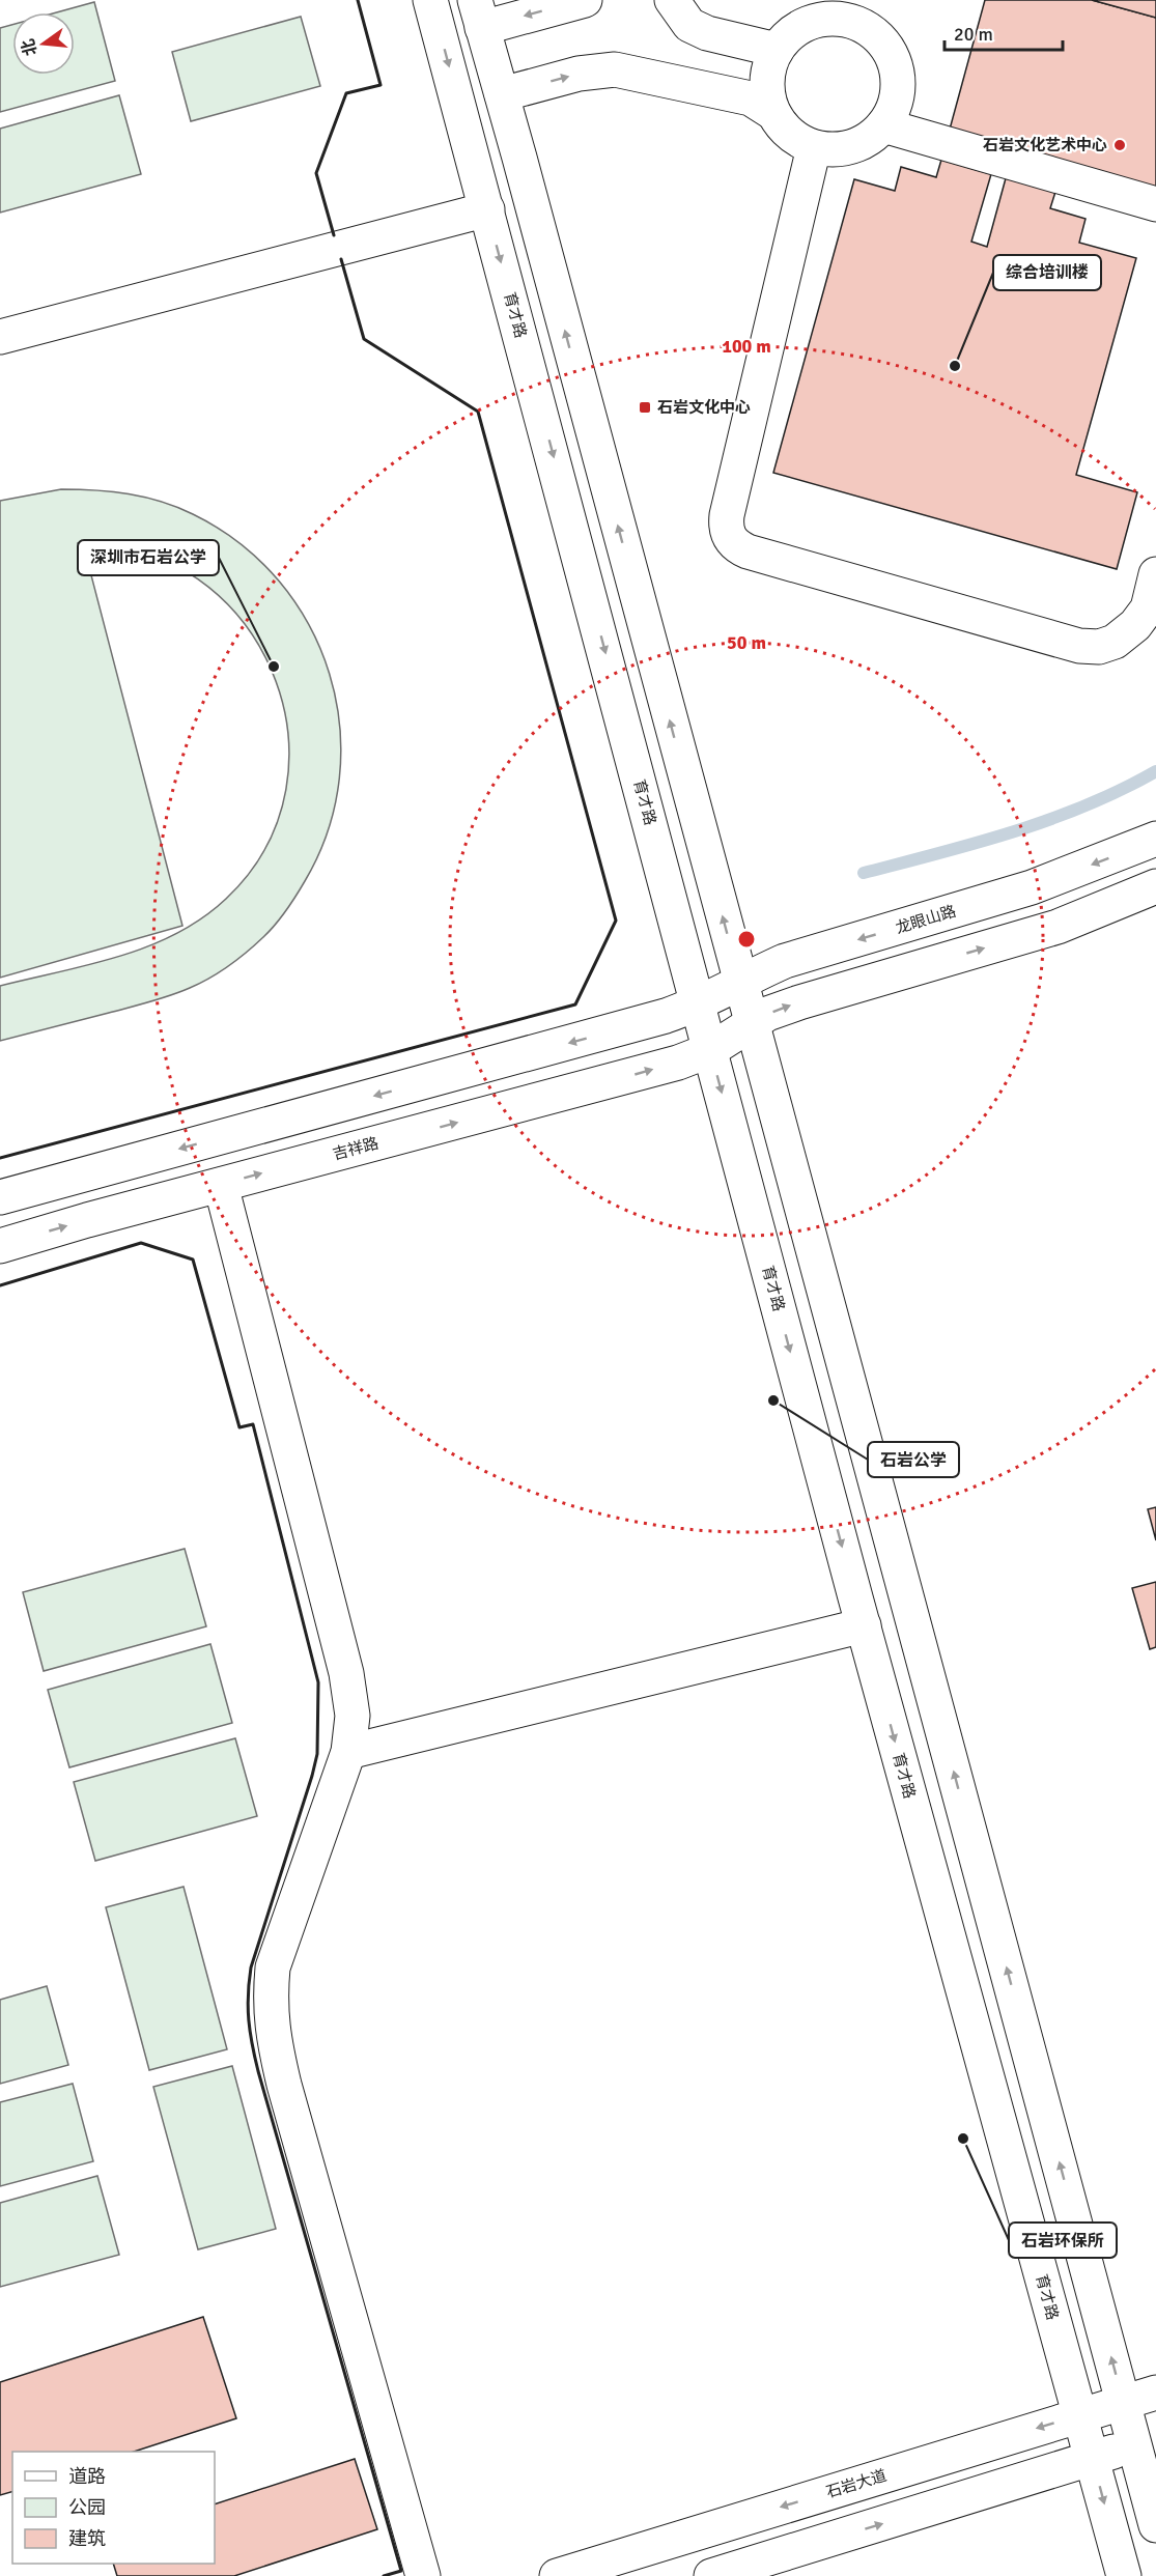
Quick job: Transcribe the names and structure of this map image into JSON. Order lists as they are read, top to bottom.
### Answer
{
  "streets": {
    "street": [
      "育才路",
      "龙眼山路",
      "吉祥路",
      "石岩大道"
    ]
  },
  "crossings": [
    ["育才路", "龙眼山路"],
    ["育才路", "吉祥路"],
    ["育才路", "石岩大道"]
  ],
  "places": {
    "other": [
      "石岩文化艺术中心",
      "综合培训楼",
      "深圳市石岩公学",
      "石岩公学",
      "石岩环保所"
    ],
    "transit": ["石岩文化中心"]
  },
  "legend": ["道路", "公园", "建筑"],
  "scale_bar": "20 m",
  "north": "left",
  "rings": ["100 m", "50 m"]
}
